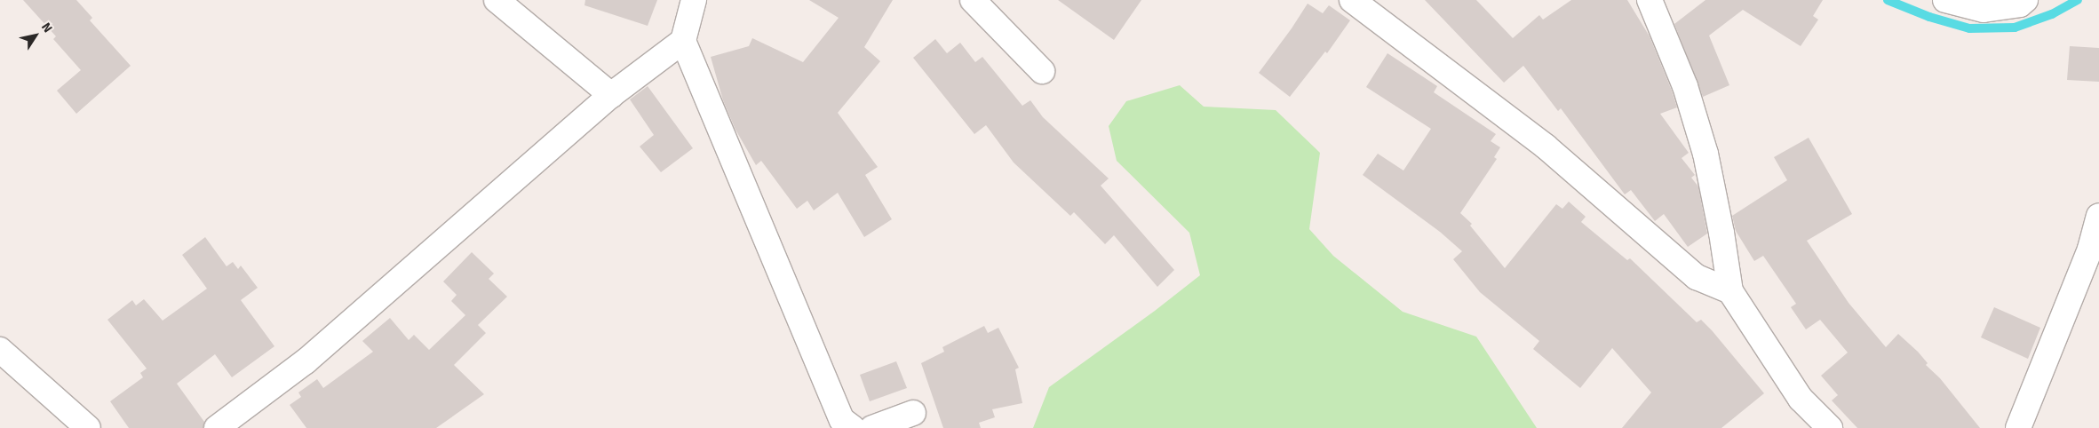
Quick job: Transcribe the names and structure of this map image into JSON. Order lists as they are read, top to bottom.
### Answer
{
  "north": "top right"
}
